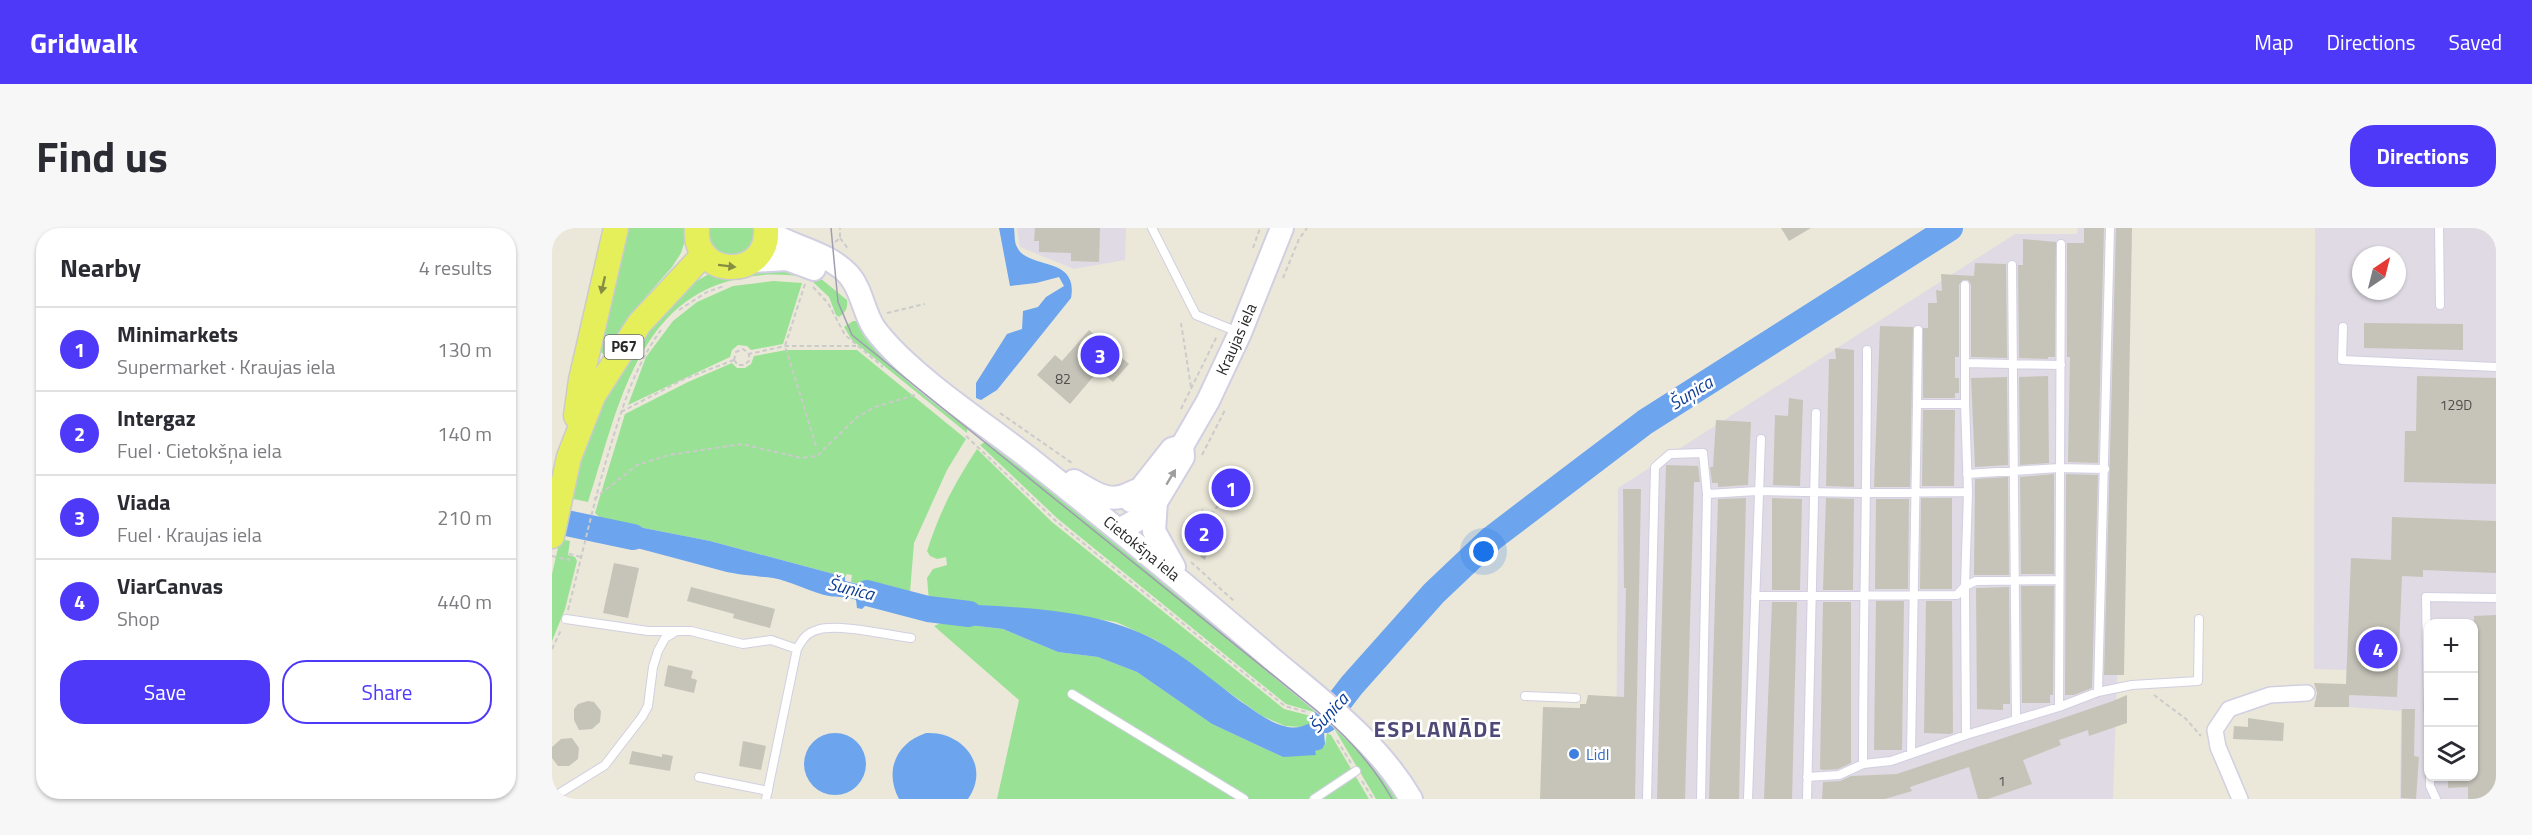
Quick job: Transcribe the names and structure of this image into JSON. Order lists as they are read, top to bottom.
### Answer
{
  "streets": {
    "main road": ["P67"],
    "street": ["Kraujas iela", "Cietokšņa iela"]
  },
  "crossings": [
    ["Kraujas iela", "Cietokšņa iela"]
  ],
  "districts": ["ESPLANĀDE"],
  "water": ["Šuņica"],
  "places": ["Lidl"],
  "house_numbers": ["82", "129D", "1"],
  "north": "top right",
  "page": {
    "header": "Gridwalk",
    "nav": ["Map", "Directions", "Saved"],
    "title": "Find us",
    "buttons": [
      "Directions",
      ["Save", "Share"]
    ],
    "heading": ["Nearby", "4 results"],
    "list": [
      {
        "mark": "1",
        "name": "Minimarkets",
        "note": "Supermarket · Kraujas iela",
        "value": "130 m"
      },
      {
        "mark": "2",
        "name": "Intergaz",
        "note": "Fuel · Cietokšņa iela",
        "value": "140 m"
      },
      {
        "mark": "3",
        "name": "Viada",
        "note": "Fuel · Kraujas iela",
        "value": "210 m"
      },
      {
        "mark": "4",
        "name": "ViarCanvas",
        "note": "Shop",
        "value": "440 m"
      }
    ],
    "pins": [
      "3",
      "1",
      "2",
      "4"
    ],
    "map_buttons": ["+", "−"]
  }
}
